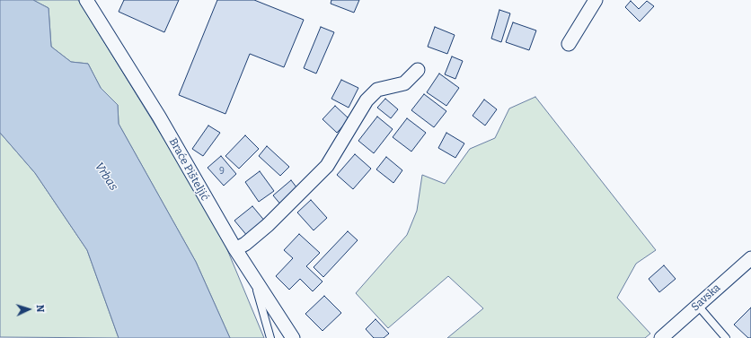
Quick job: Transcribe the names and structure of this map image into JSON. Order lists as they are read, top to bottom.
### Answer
{
  "streets": {
    "street": ["Braće Pišteljić", "Savska"]
  },
  "water": ["Vrbas"],
  "house_numbers": ["9"],
  "north": "right"
}
